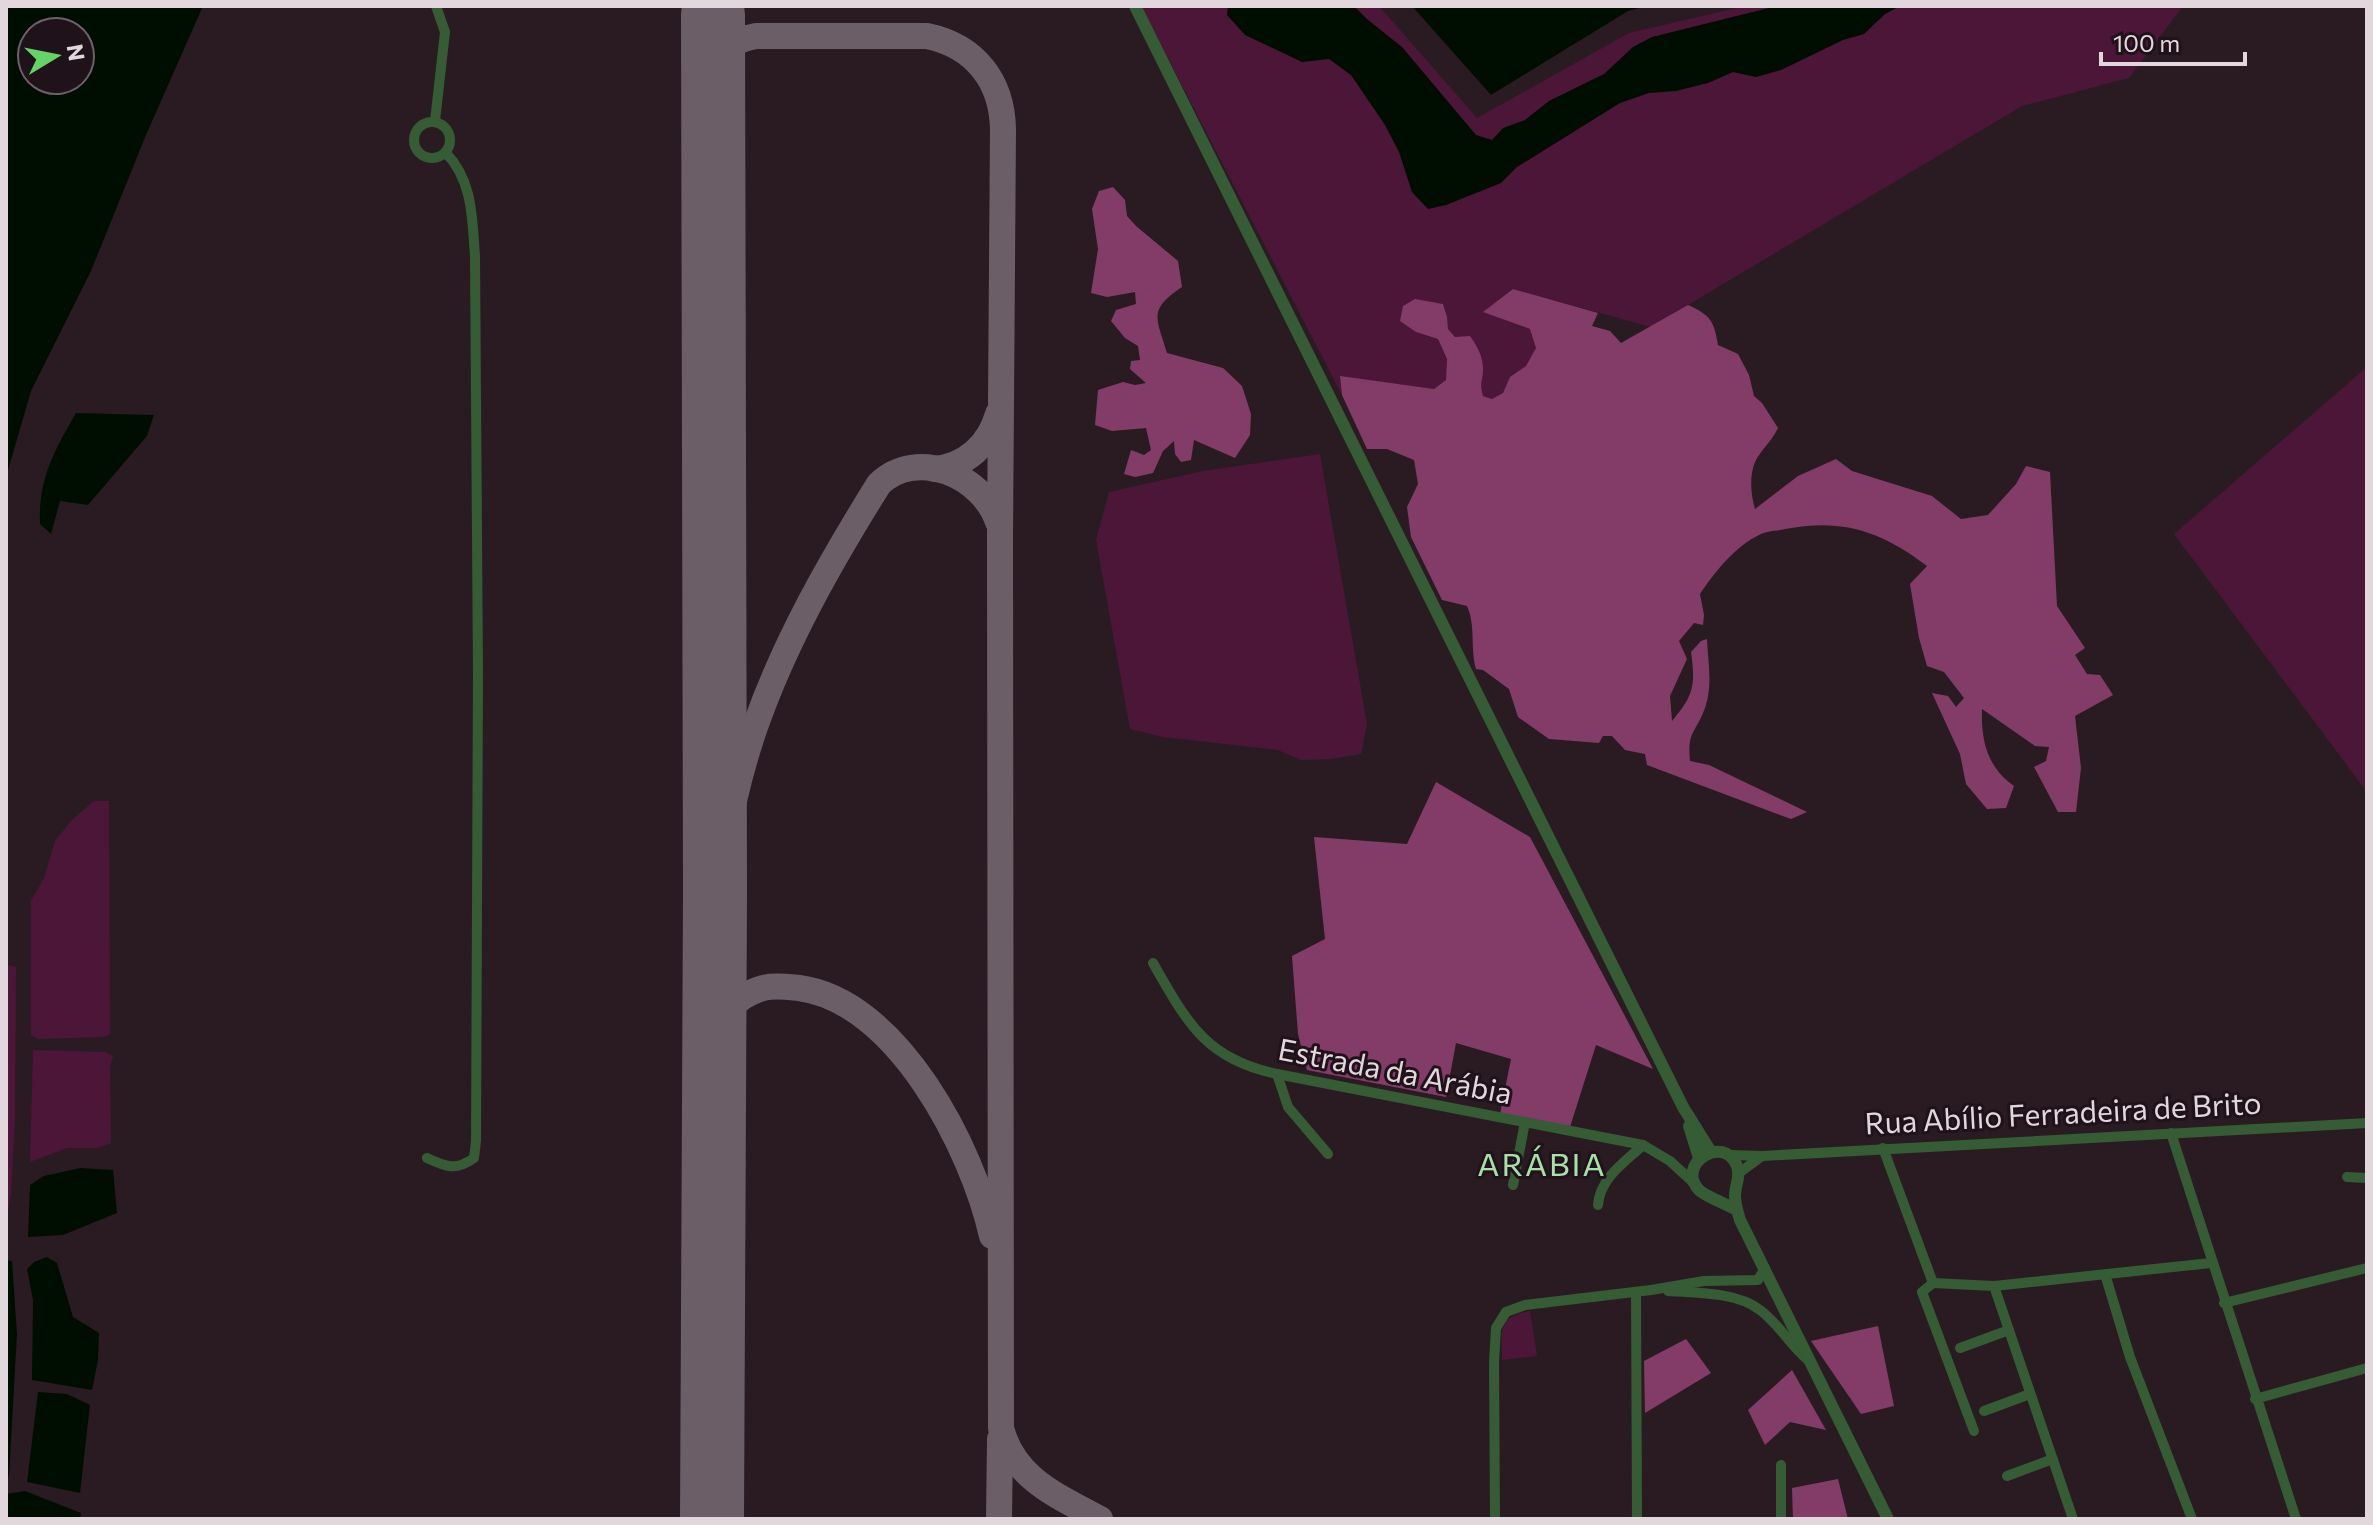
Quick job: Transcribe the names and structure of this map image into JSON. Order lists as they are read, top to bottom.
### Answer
{
  "streets": {
    "street": ["Estrada da Arábia", "Rua Abílio Ferradeira de Brito"]
  },
  "districts": ["ARÁBIA"],
  "scale_bar": "100 m",
  "north": "right"
}
